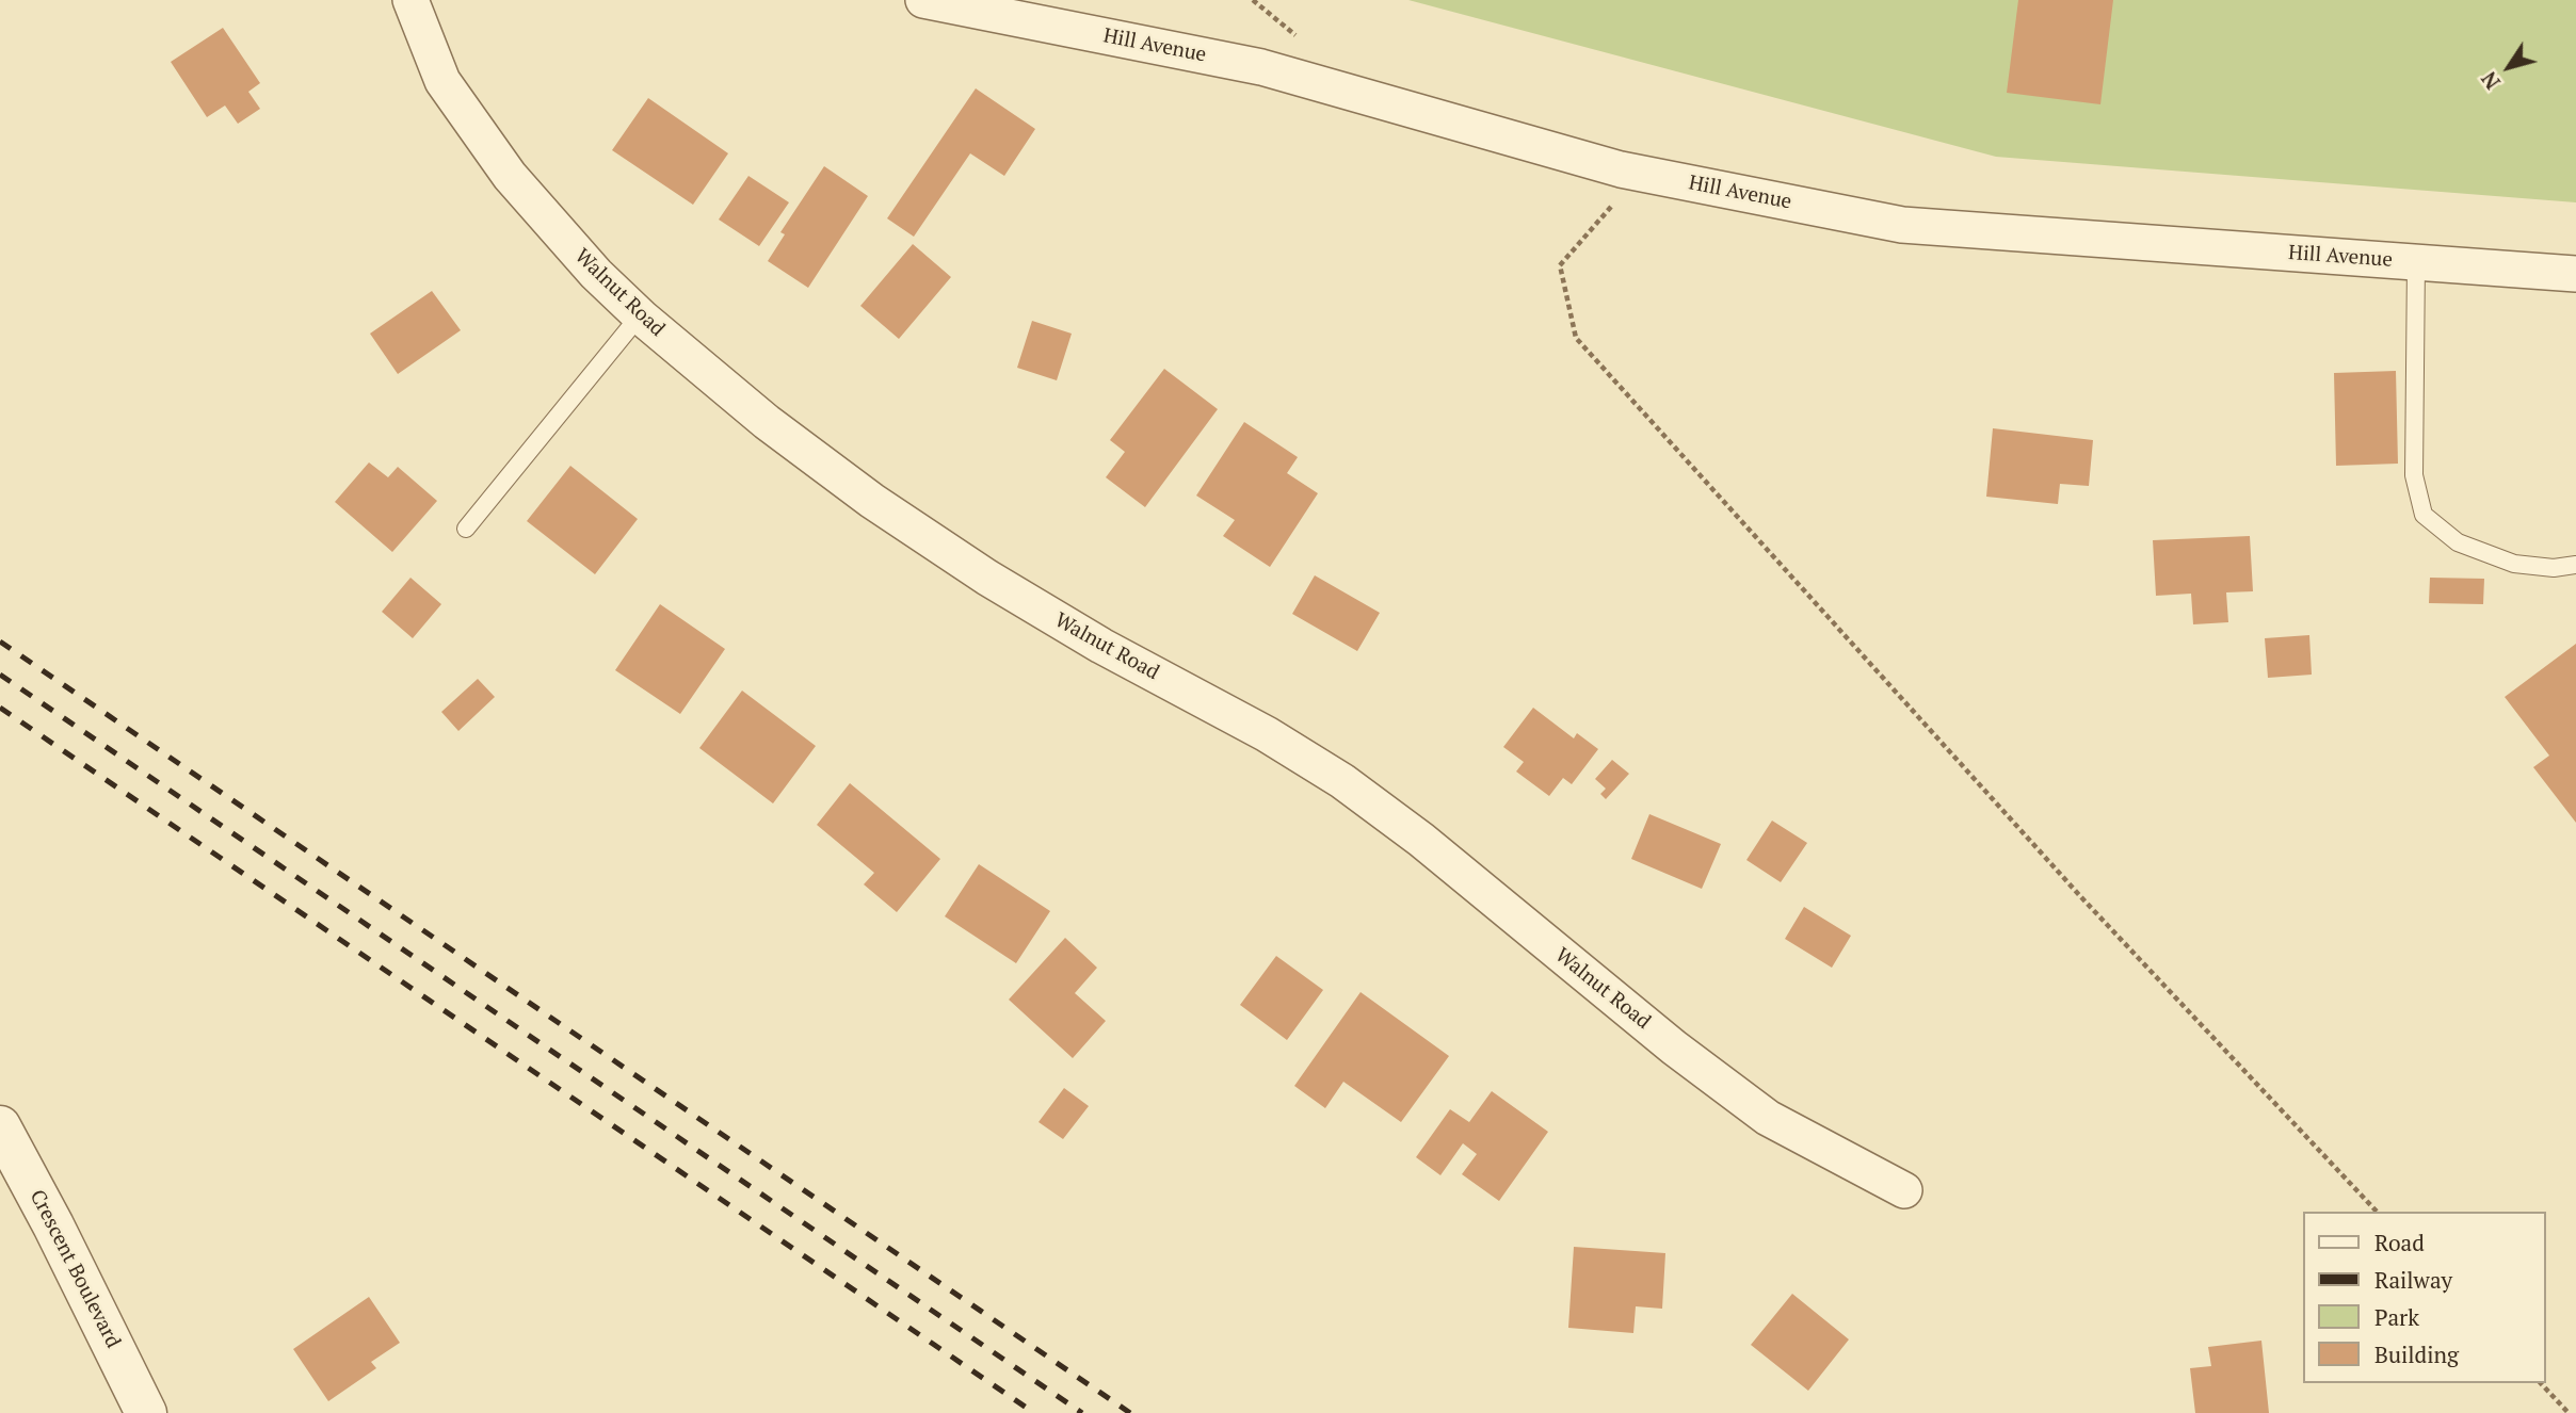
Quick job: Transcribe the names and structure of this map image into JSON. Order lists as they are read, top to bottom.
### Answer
{
  "streets": {
    "street": ["Hill Avenue", "Walnut Road", "Crescent Boulevard"]
  },
  "legend": [
    "Road",
    "Railway",
    "Park",
    "Building"
  ],
  "north": "bottom left"
}
